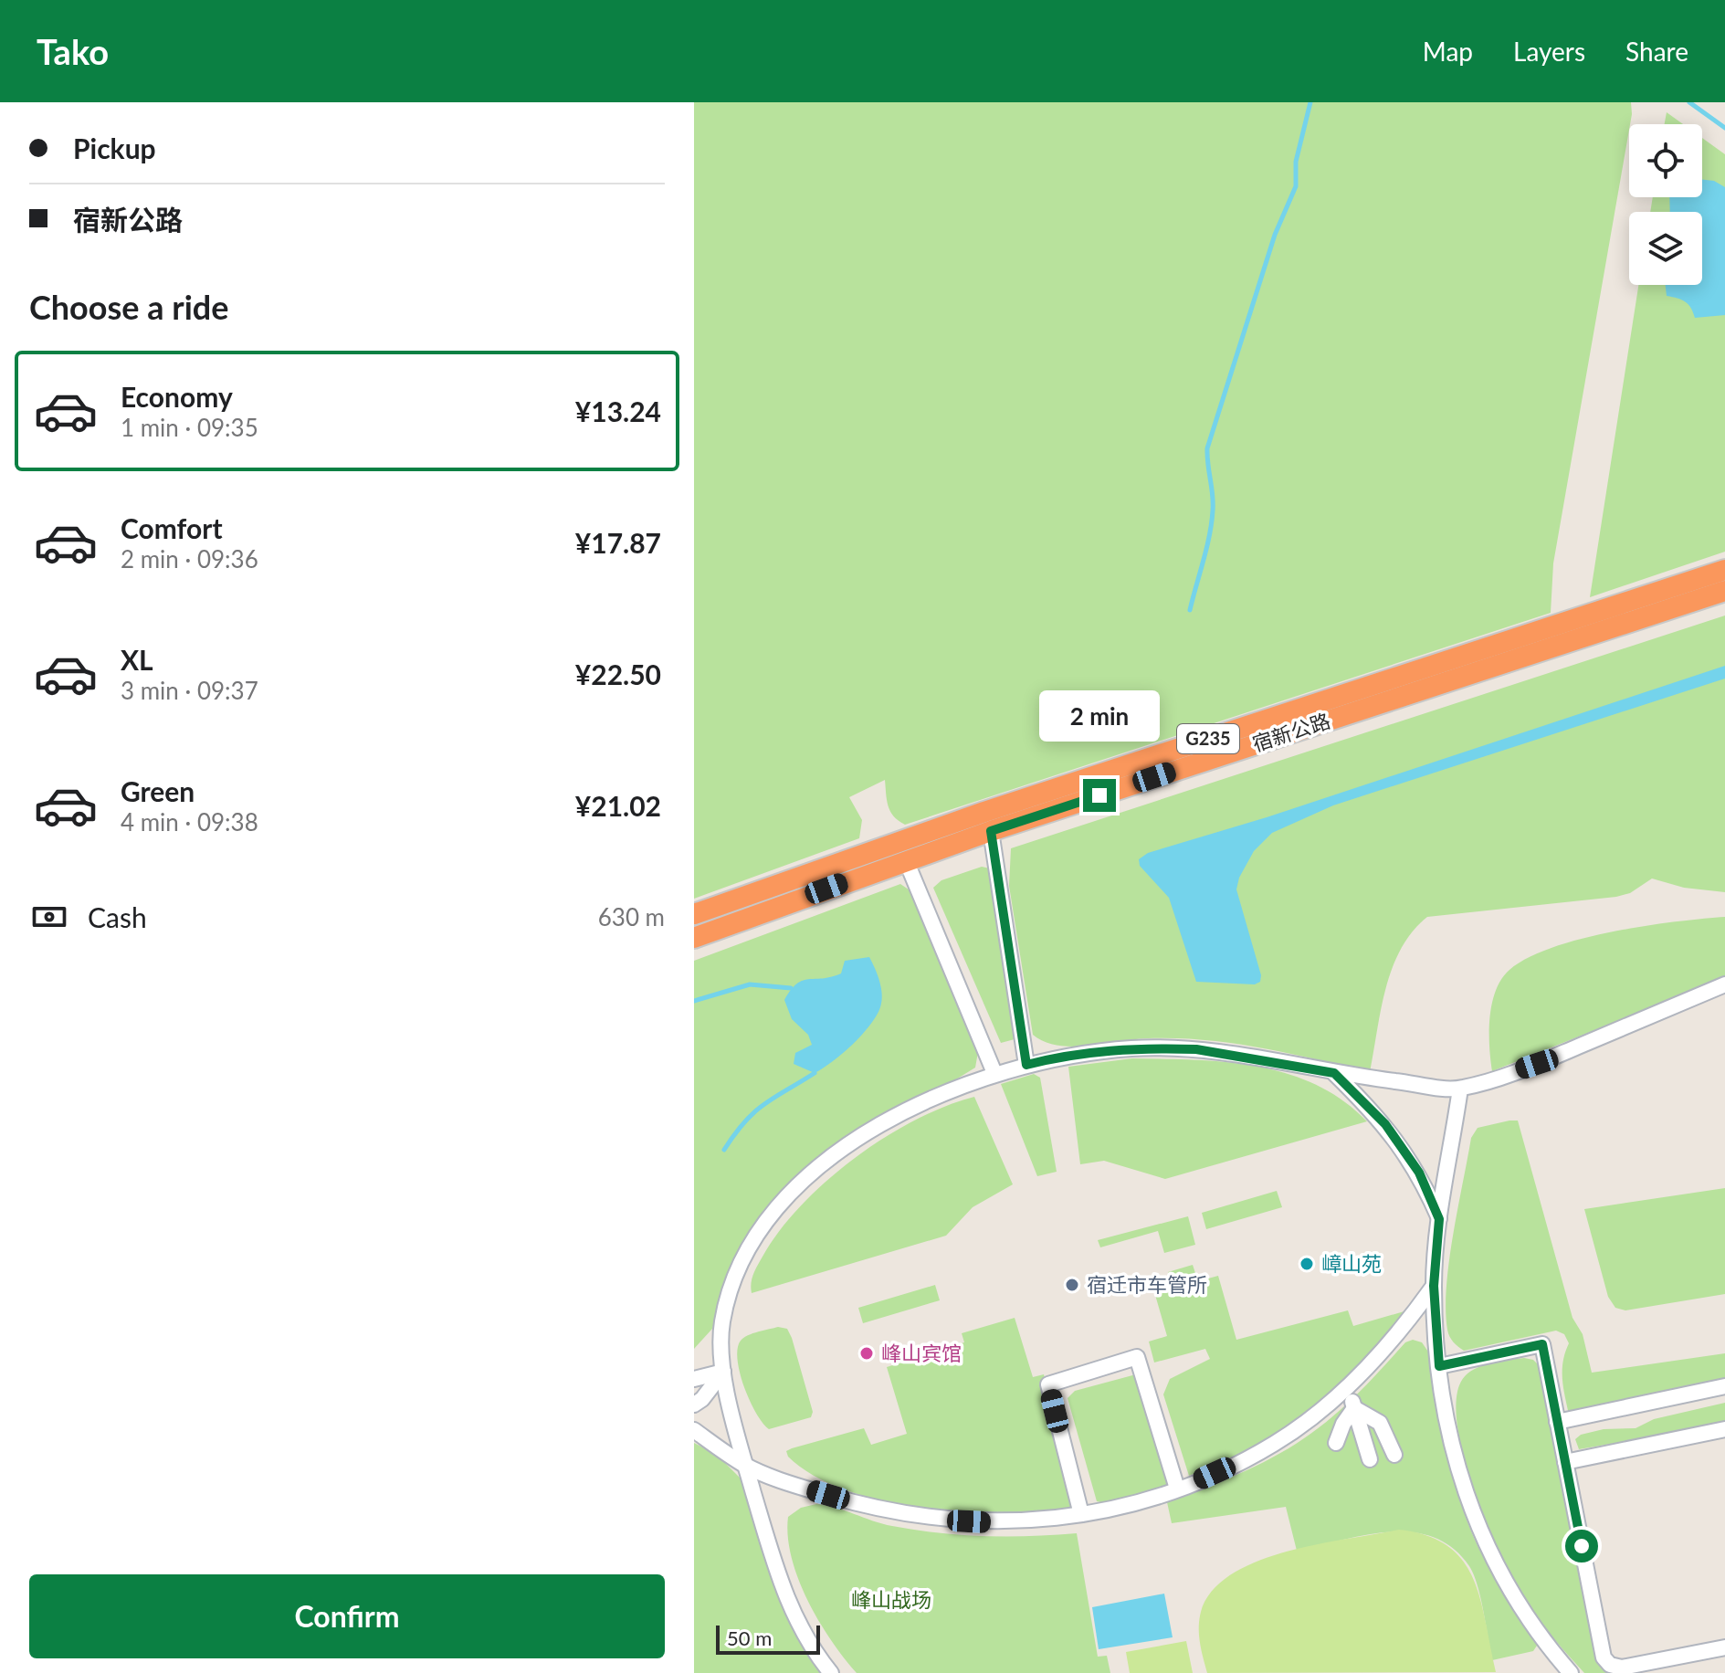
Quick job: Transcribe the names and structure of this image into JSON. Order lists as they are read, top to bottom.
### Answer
{
  "streets": {
    "highway": ["宿新公路", "G235"]
  },
  "parks": ["峰山战场"],
  "places": ["嶂山苑", "宿迁市车管所", "峰山宾馆"],
  "scale_bar": "50 m",
  "page": {
    "header": "Tako",
    "nav": ["Map", "Layers", "Share"],
    "banner": ["Pickup", "宿新公路"],
    "heading": "Choose a ride",
    "list": [
      {
        "name": "Economy",
        "note": "1 min · 09:35",
        "value": "¥13.24"
      },
      {
        "name": "Comfort",
        "note": "2 min · 09:36",
        "value": "¥17.87"
      },
      {
        "name": "XL",
        "note": "3 min · 09:37",
        "value": "¥22.50"
      },
      {
        "name": "Green",
        "note": "4 min · 09:38",
        "value": "¥21.02"
      }
    ],
    "bubble": "2 min",
    "pay": ["Cash", "630 m"],
    "buttons": "Confirm",
    "scale": "50 m"
  }
}
